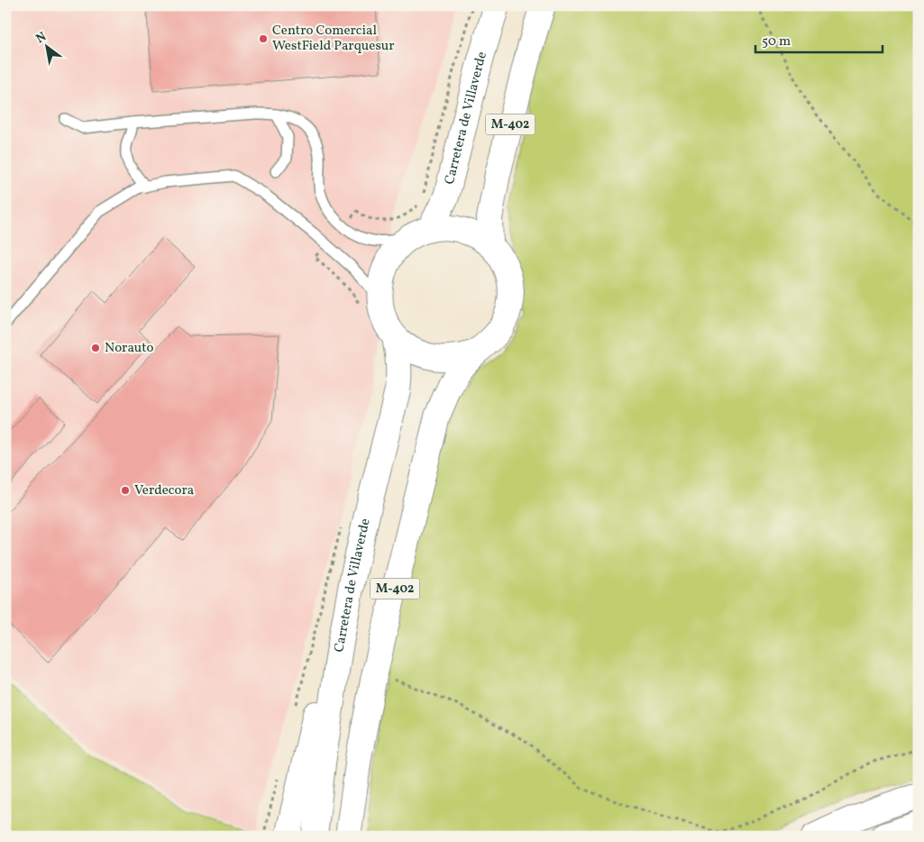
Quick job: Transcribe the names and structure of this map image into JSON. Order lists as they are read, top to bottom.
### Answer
{
  "streets": {
    "highway": ["Carretera de Villaverde", "M-402"]
  },
  "crossings": [
    ["Carretera de Villaverde", "M-402"]
  ],
  "places": ["Centro Comercial WestField Parquesur", "Norauto", "Verdecora"],
  "scale_bar": "50 m",
  "north": "top left"
}
